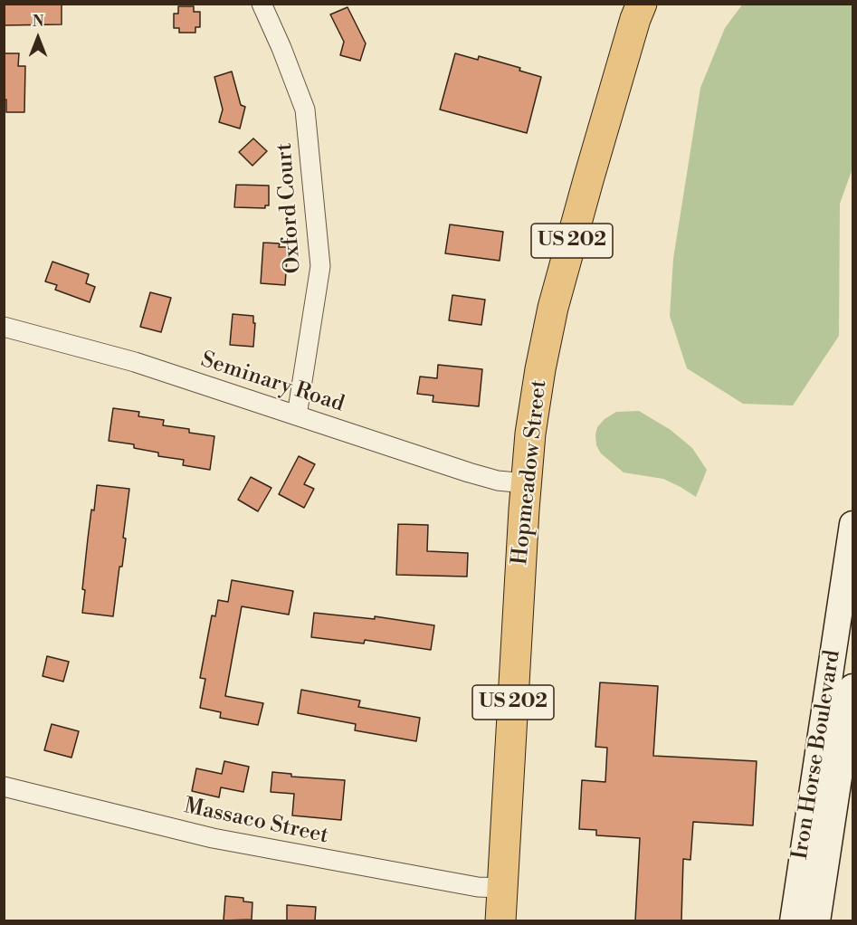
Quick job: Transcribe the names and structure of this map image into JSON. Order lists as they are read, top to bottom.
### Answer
{
  "streets": {
    "highway": ["US 202", "Hopmeadow Street"],
    "street": [
      "Oxford Court",
      "Seminary Road",
      "Iron Horse Boulevard",
      "Massaco Street"
    ]
  },
  "crossings": [
    ["Oxford Court", "Seminary Road"],
    ["Seminary Road", "Hopmeadow Street"],
    ["Hopmeadow Street", "Massaco Street"]
  ],
  "north": "top"
}
